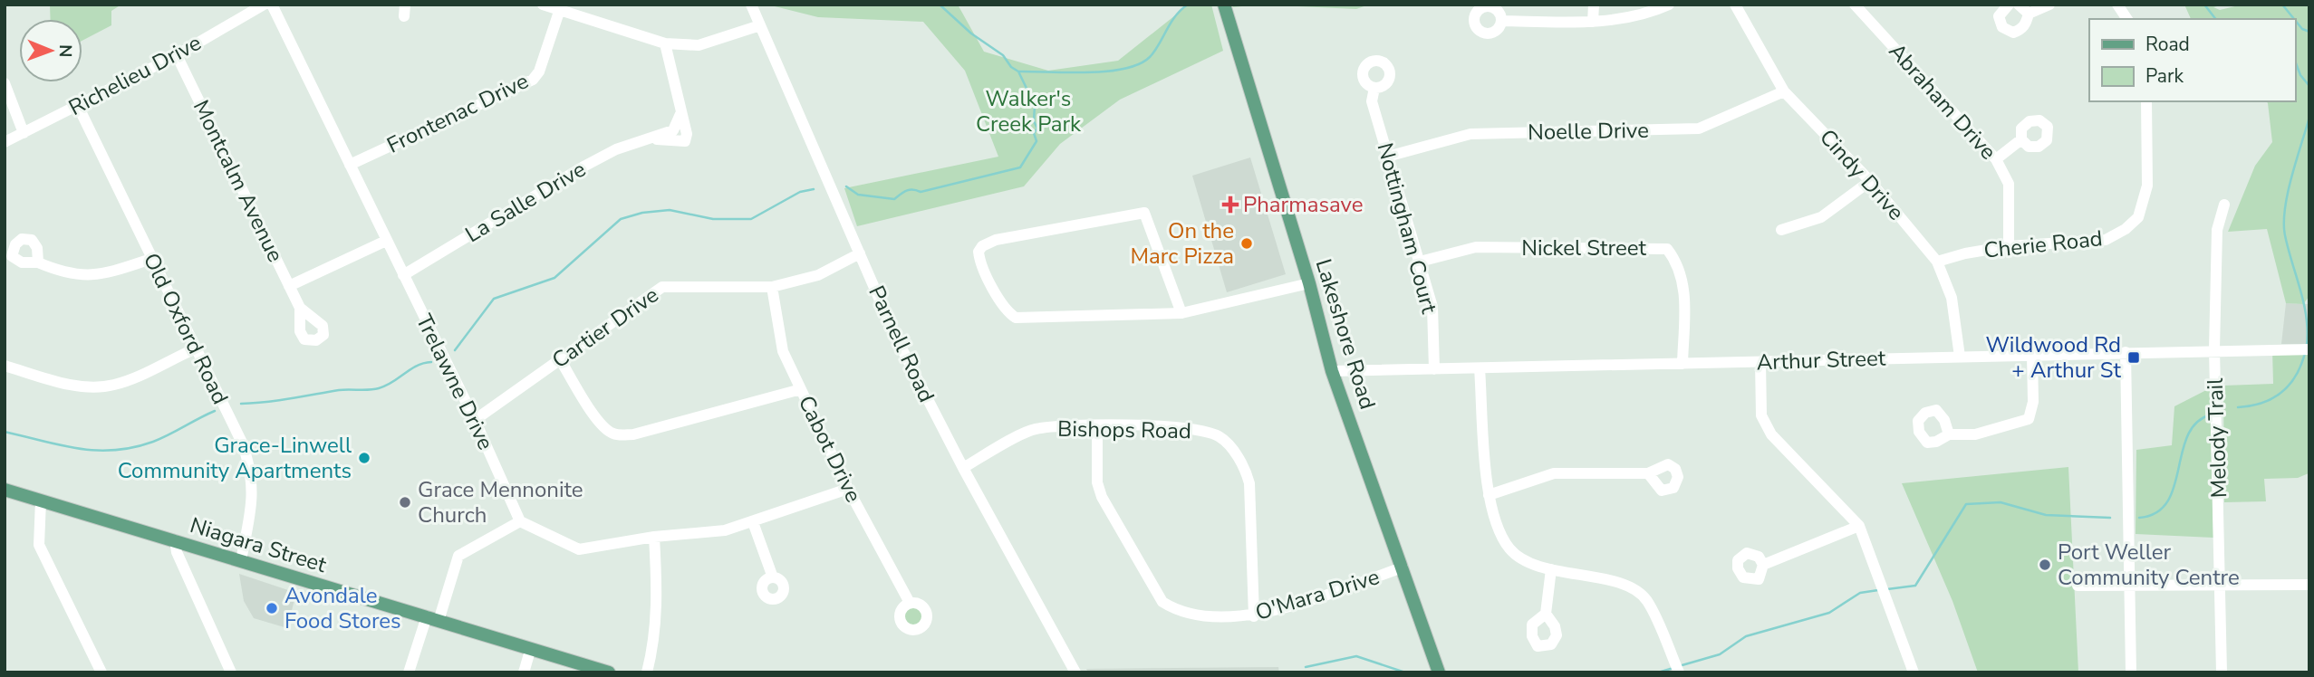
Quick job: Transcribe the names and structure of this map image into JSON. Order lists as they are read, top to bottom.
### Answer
{
  "streets": {
    "main road": ["Lakeshore Road", "Niagara Street"],
    "street": [
      "Richelieu Drive",
      "Abraham Drive",
      "Frontenac Drive",
      "Noelle Drive",
      "Cindy Drive",
      "Montcalm Avenue",
      "La Salle Drive",
      "Nottingham Court",
      "Cherie Road",
      "Nickel Street",
      "Cartier Drive",
      "Old Oxford Road",
      "Parnell Road",
      "Arthur Street",
      "Trelawne Drive",
      "Bishops Road",
      "Melody Trail",
      "Cabot Drive",
      "O'Mara Drive"
    ]
  },
  "crossings": [
    ["Richelieu Drive", "Montcalm Avenue"],
    ["Richelieu Drive", "Old Oxford Road"],
    ["Abraham Drive", "Cherie Road"],
    ["Frontenac Drive", "Trelawne Drive"],
    ["Noelle Drive", "Cindy Drive"],
    ["Noelle Drive", "Nottingham Court"],
    ["Cindy Drive", "Cherie Road"],
    ["Cindy Drive", "Arthur Street"],
    ["La Salle Drive", "Trelawne Drive"],
    ["Nottingham Court", "Nickel Street"],
    ["Nottingham Court", "Arthur Street"],
    ["Nickel Street", "Arthur Street"],
    ["Cartier Drive", "Parnell Road"],
    ["Cartier Drive", "Trelawne Drive"],
    ["Cartier Drive", "Cabot Drive"],
    ["Old Oxford Road", "Niagara Street"],
    ["Lakeshore Road", "Arthur Street"],
    ["Lakeshore Road", "O'Mara Drive"],
    ["Parnell Road", "Bishops Road"],
    ["Arthur Street", "Melody Trail"],
    ["Bishops Road", "O'Mara Drive"]
  ],
  "parks": ["Walker's Creek Park"],
  "places": {
    "health": ["Pharmasave"],
    "other": [
      "On the Marc Pizza",
      "Grace-Linwell Community Apartments",
      "Grace Mennonite Church",
      "Port Weller Community Centre",
      "Avondale Food Stores"
    ],
    "transit": ["Wildwood Rd + Arthur St"]
  },
  "legend": ["Road", "Park"],
  "north": "right"
}
